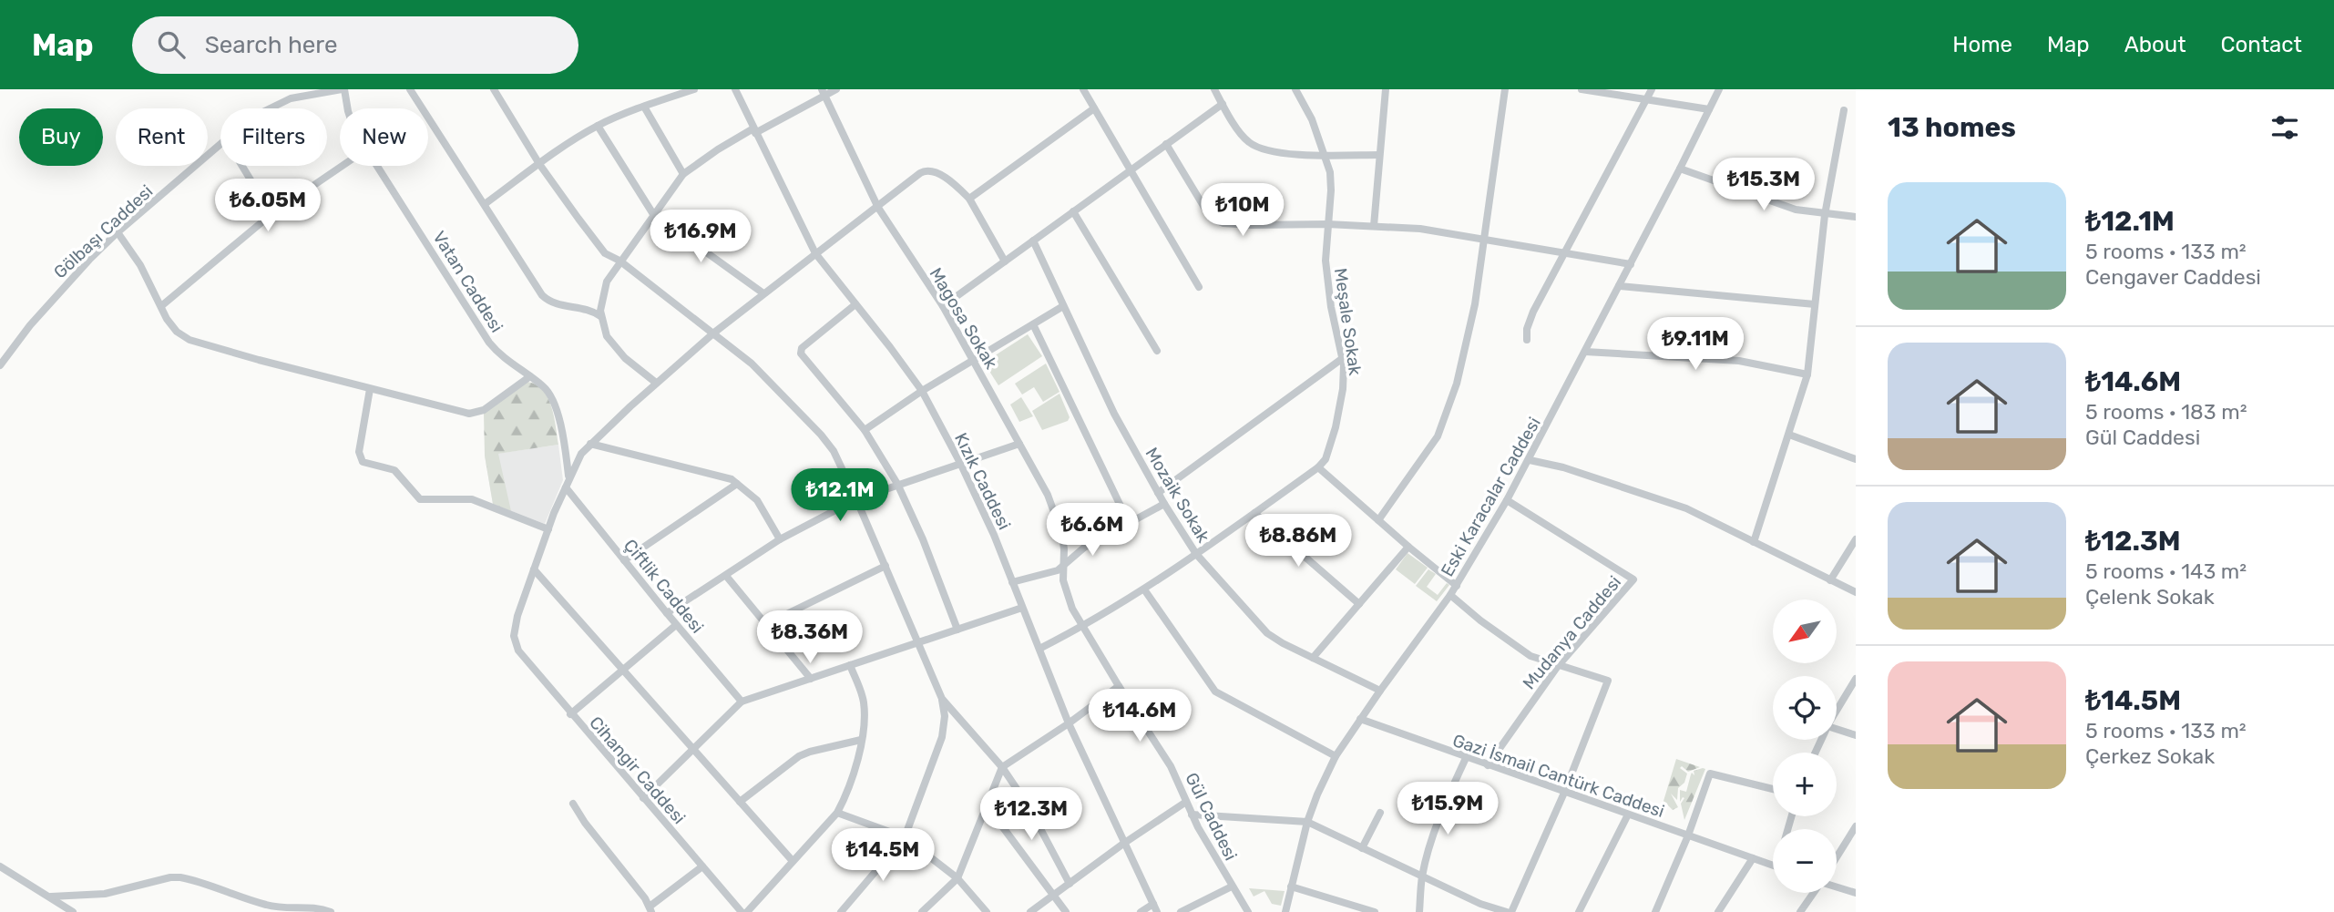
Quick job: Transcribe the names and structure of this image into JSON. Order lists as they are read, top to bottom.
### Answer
{
  "streets": {
    "street": [
      "Gölbaşı Caddesi",
      "Vatan Caddesi",
      "Magosa Sokak",
      "Meşale Sokak",
      "Kızık Caddesi",
      "Mozaik Sokak",
      "Eski Karacalar Caddesi",
      "Çiftlik Caddesi",
      "Mudanya Caddesi",
      "Cihangir Caddesi",
      "Gazi İsmail Cantürk Caddesi",
      "Gül Caddesi"
    ]
  },
  "crossings": [
    ["Gölbaşı Caddesi", "Vatan Caddesi"],
    ["Magosa Sokak", "Gül Caddesi"],
    ["Meşale Sokak", "Kızık Caddesi"],
    ["Meşale Sokak", "Mozaik Sokak"],
    ["Meşale Sokak", "Gül Caddesi"],
    ["Mozaik Sokak", "Eski Karacalar Caddesi"],
    ["Eski Karacalar Caddesi", "Mudanya Caddesi"],
    ["Eski Karacalar Caddesi", "Gazi İsmail Cantürk Caddesi"],
    ["Mudanya Caddesi", "Gazi İsmail Cantürk Caddesi"]
  ],
  "north": "bottom left",
  "page": {
    "header": "Map",
    "search": "Search here",
    "nav": [
      "Home",
      "Map",
      "About",
      "Contact"
    ],
    "heading": "13 homes",
    "chip": [
      "Buy",
      "Rent",
      "Filters",
      "New"
    ],
    "price": [
      "₺15.3M",
      "₺6.05M",
      "₺10M",
      "₺16.9M",
      "₺9.11M",
      "₺12.1M",
      "₺6.6M",
      "₺8.86M",
      "₺8.36M",
      "₺14.6M",
      "₺15.9M",
      "₺12.3M",
      "₺14.5M"
    ],
    "list": [
      {
        "name": "₺12.1M",
        "note": "5 rooms · 133 m² · Cengaver Caddesi"
      },
      {
        "name": "₺14.6M",
        "note": "5 rooms · 183 m² · Gül Caddesi"
      },
      {
        "name": "₺12.3M",
        "note": "5 rooms · 143 m² · Çelenk Sokak"
      },
      {
        "name": "₺14.5M",
        "note": "5 rooms · 133 m² · Çerkez Sokak"
      }
    ],
    "map_buttons": ["+", "−"]
  }
}
